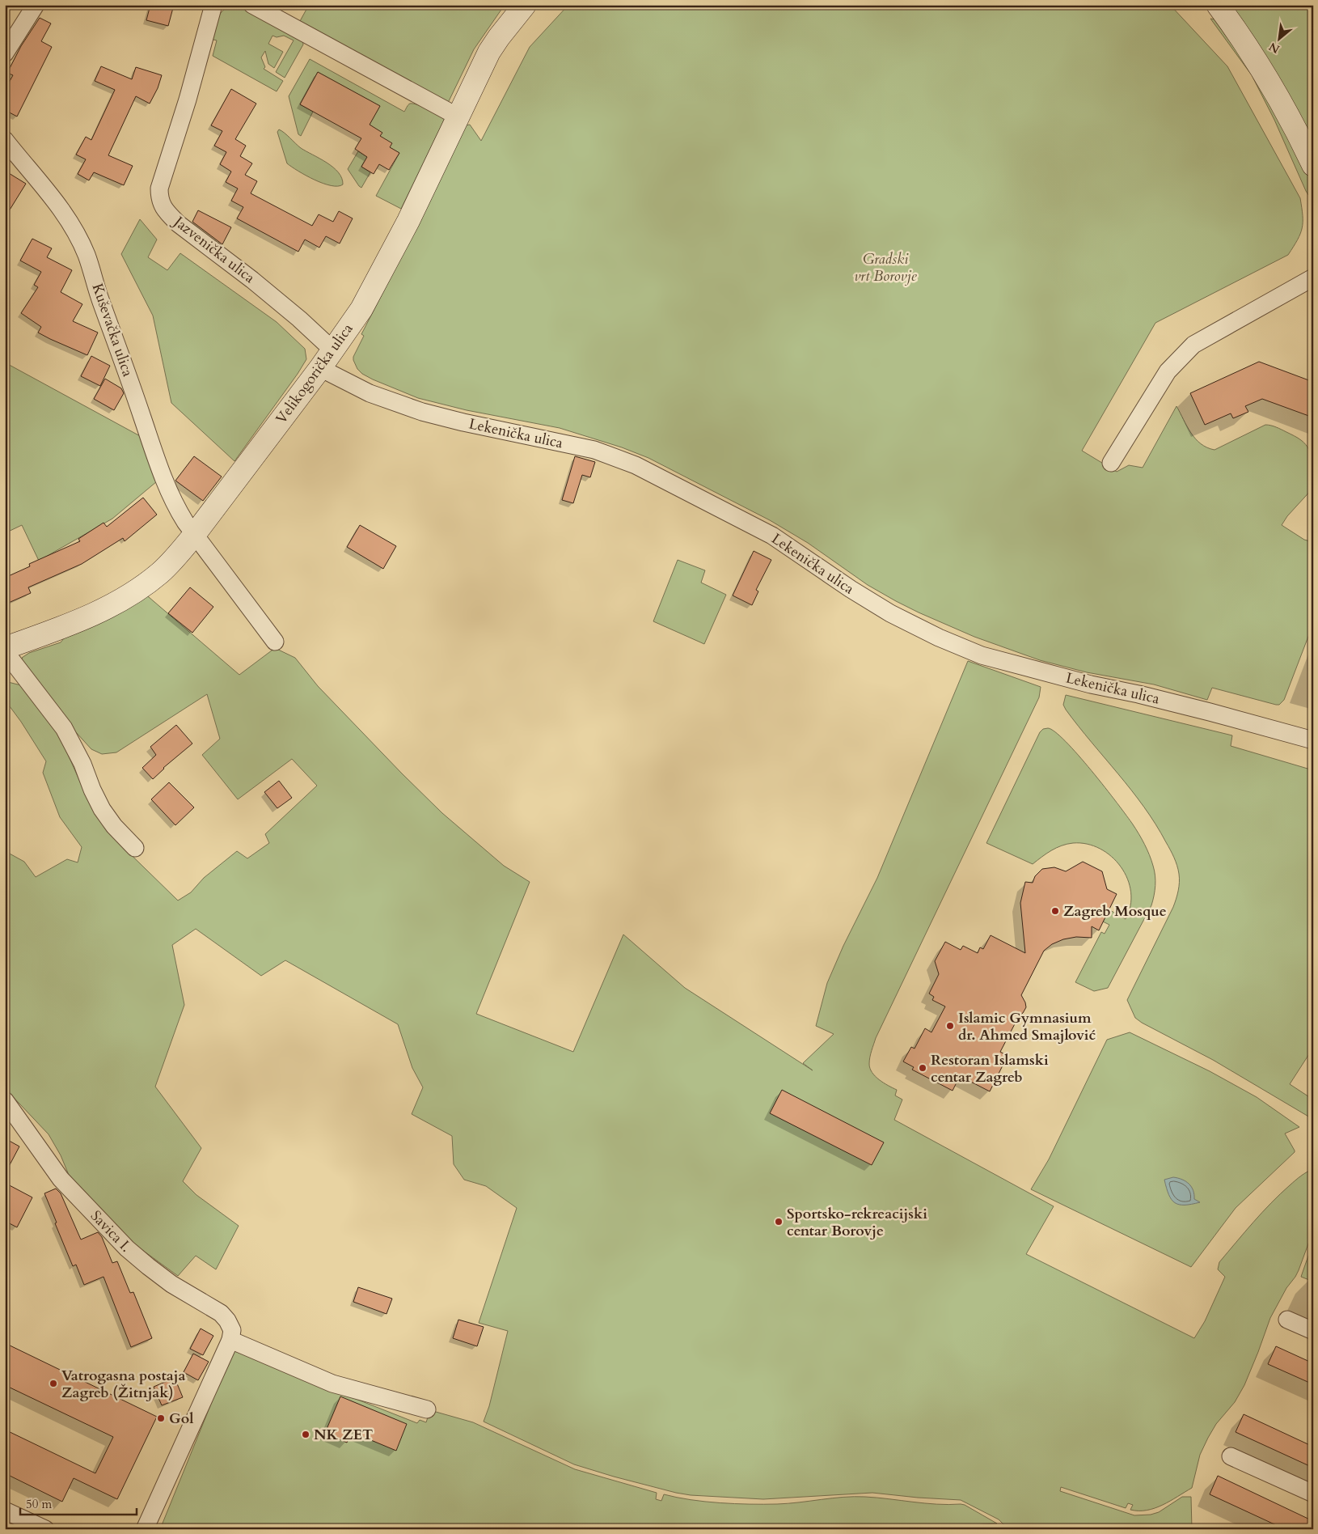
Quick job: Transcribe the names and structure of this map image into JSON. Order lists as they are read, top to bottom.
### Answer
{
  "streets": {
    "street": [
      "Jazvenička ulica",
      "Kuševačka ulica",
      "Velikogorička ulica",
      "Lekenička ulica",
      "Savica I."
    ]
  },
  "crossings": [
    ["Jazvenička ulica", "Velikogorička ulica"],
    ["Kuševačka ulica", "Velikogorička ulica"],
    ["Velikogorička ulica", "Lekenička ulica"]
  ],
  "parks": ["Gradski vrt Borovje"],
  "places": [
    "Zagreb Mosque",
    "Islamic Gymnasium dr. Ahmed Smajlović",
    "Restoran Islamski centar Zagreb",
    "Sportsko-rekreacijski centar Borovje",
    "Vatrogasna postaja Zagreb (Žitnjak)",
    "Gol",
    "NK ZET"
  ],
  "scale_bar": "50 m",
  "north": "bottom left"
}
